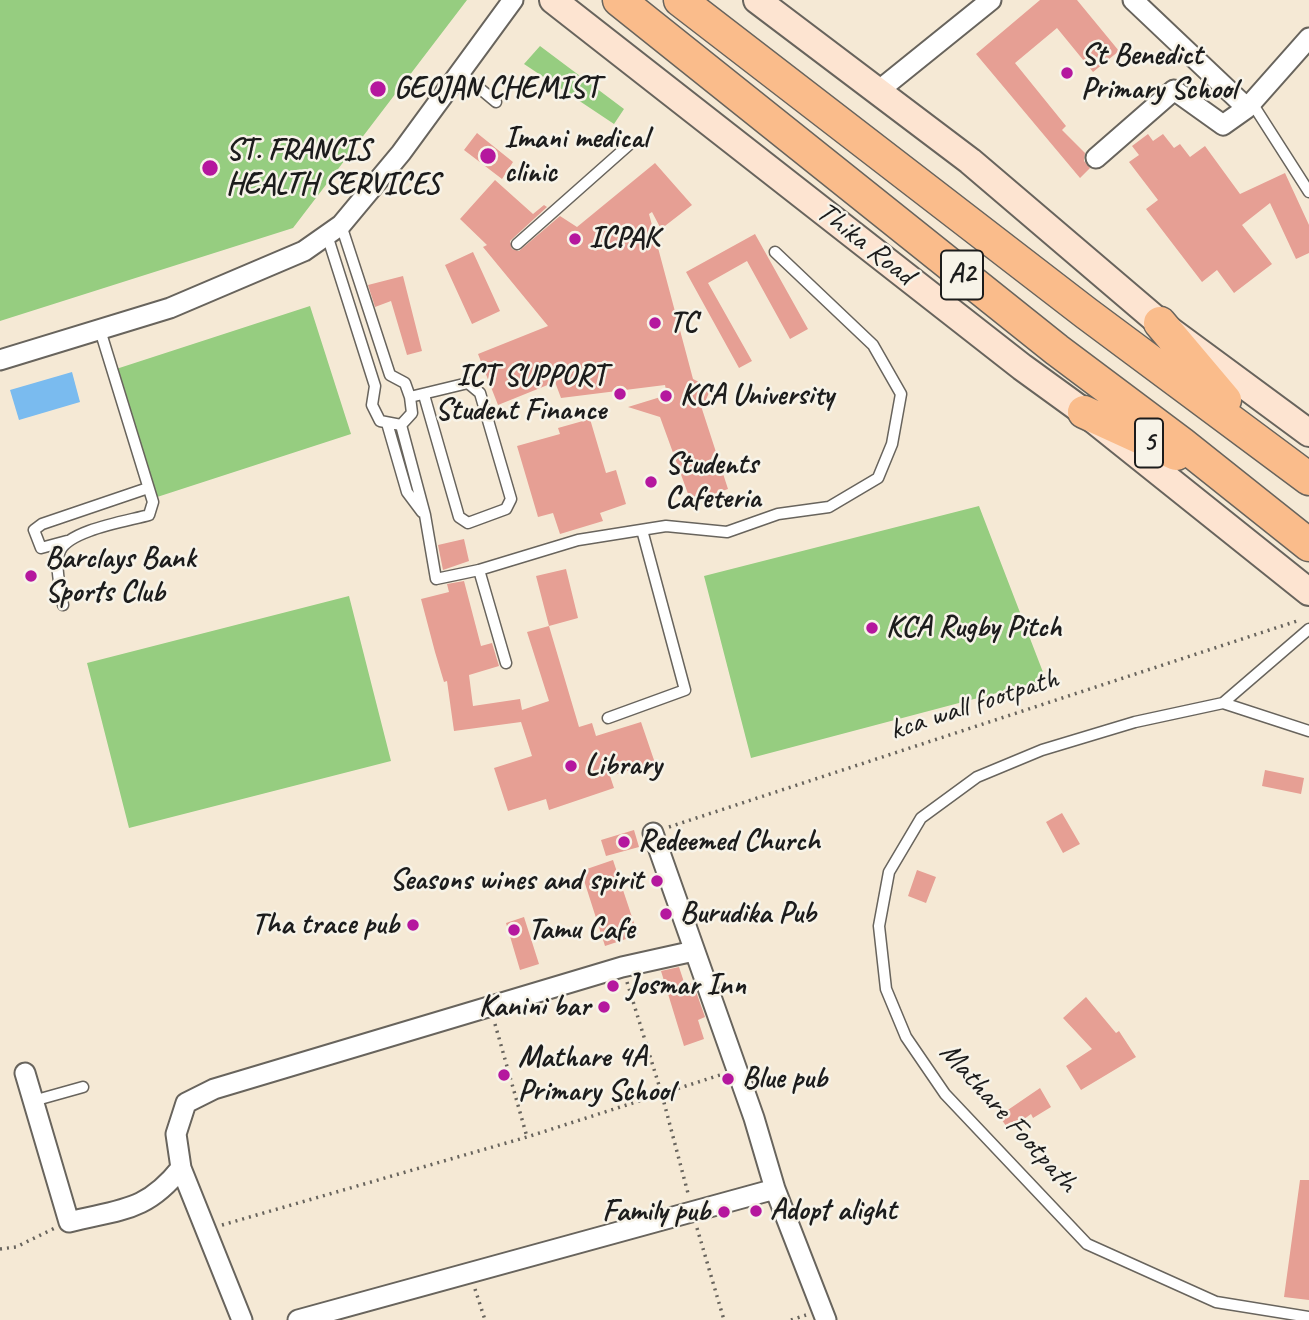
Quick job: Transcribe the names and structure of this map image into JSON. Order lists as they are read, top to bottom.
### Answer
{
  "streets": {
    "highway": ["Thika Road", "A2", "5"],
    "lane": ["Mathare Footpath"],
    "path": ["kca wall footpath"]
  },
  "crossings": [
    ["Thika Road", "5"]
  ],
  "places": [
    "St Benedict Primary School",
    "GEOJAN CHEMIST",
    "Imani medical clinic",
    "ST. FRANCIS HEALTH SERVICES",
    "ICPAK",
    "TC",
    "ICT SUPPORT Student Finance",
    "KCA University",
    "Students Cafeteria",
    "Barclays Bank Sports Club",
    "KCA Rugby Pitch",
    "Library",
    "Redeemed Church",
    "Seasons wines and spirit",
    "Burudika Pub",
    "Tha trace pub",
    "Tamu Cafe",
    "Josmar Inn",
    "Kanini bar",
    "Mathare 4A Primary School",
    "Blue pub",
    "Adopt alight",
    "Family pub"
  ]
}
